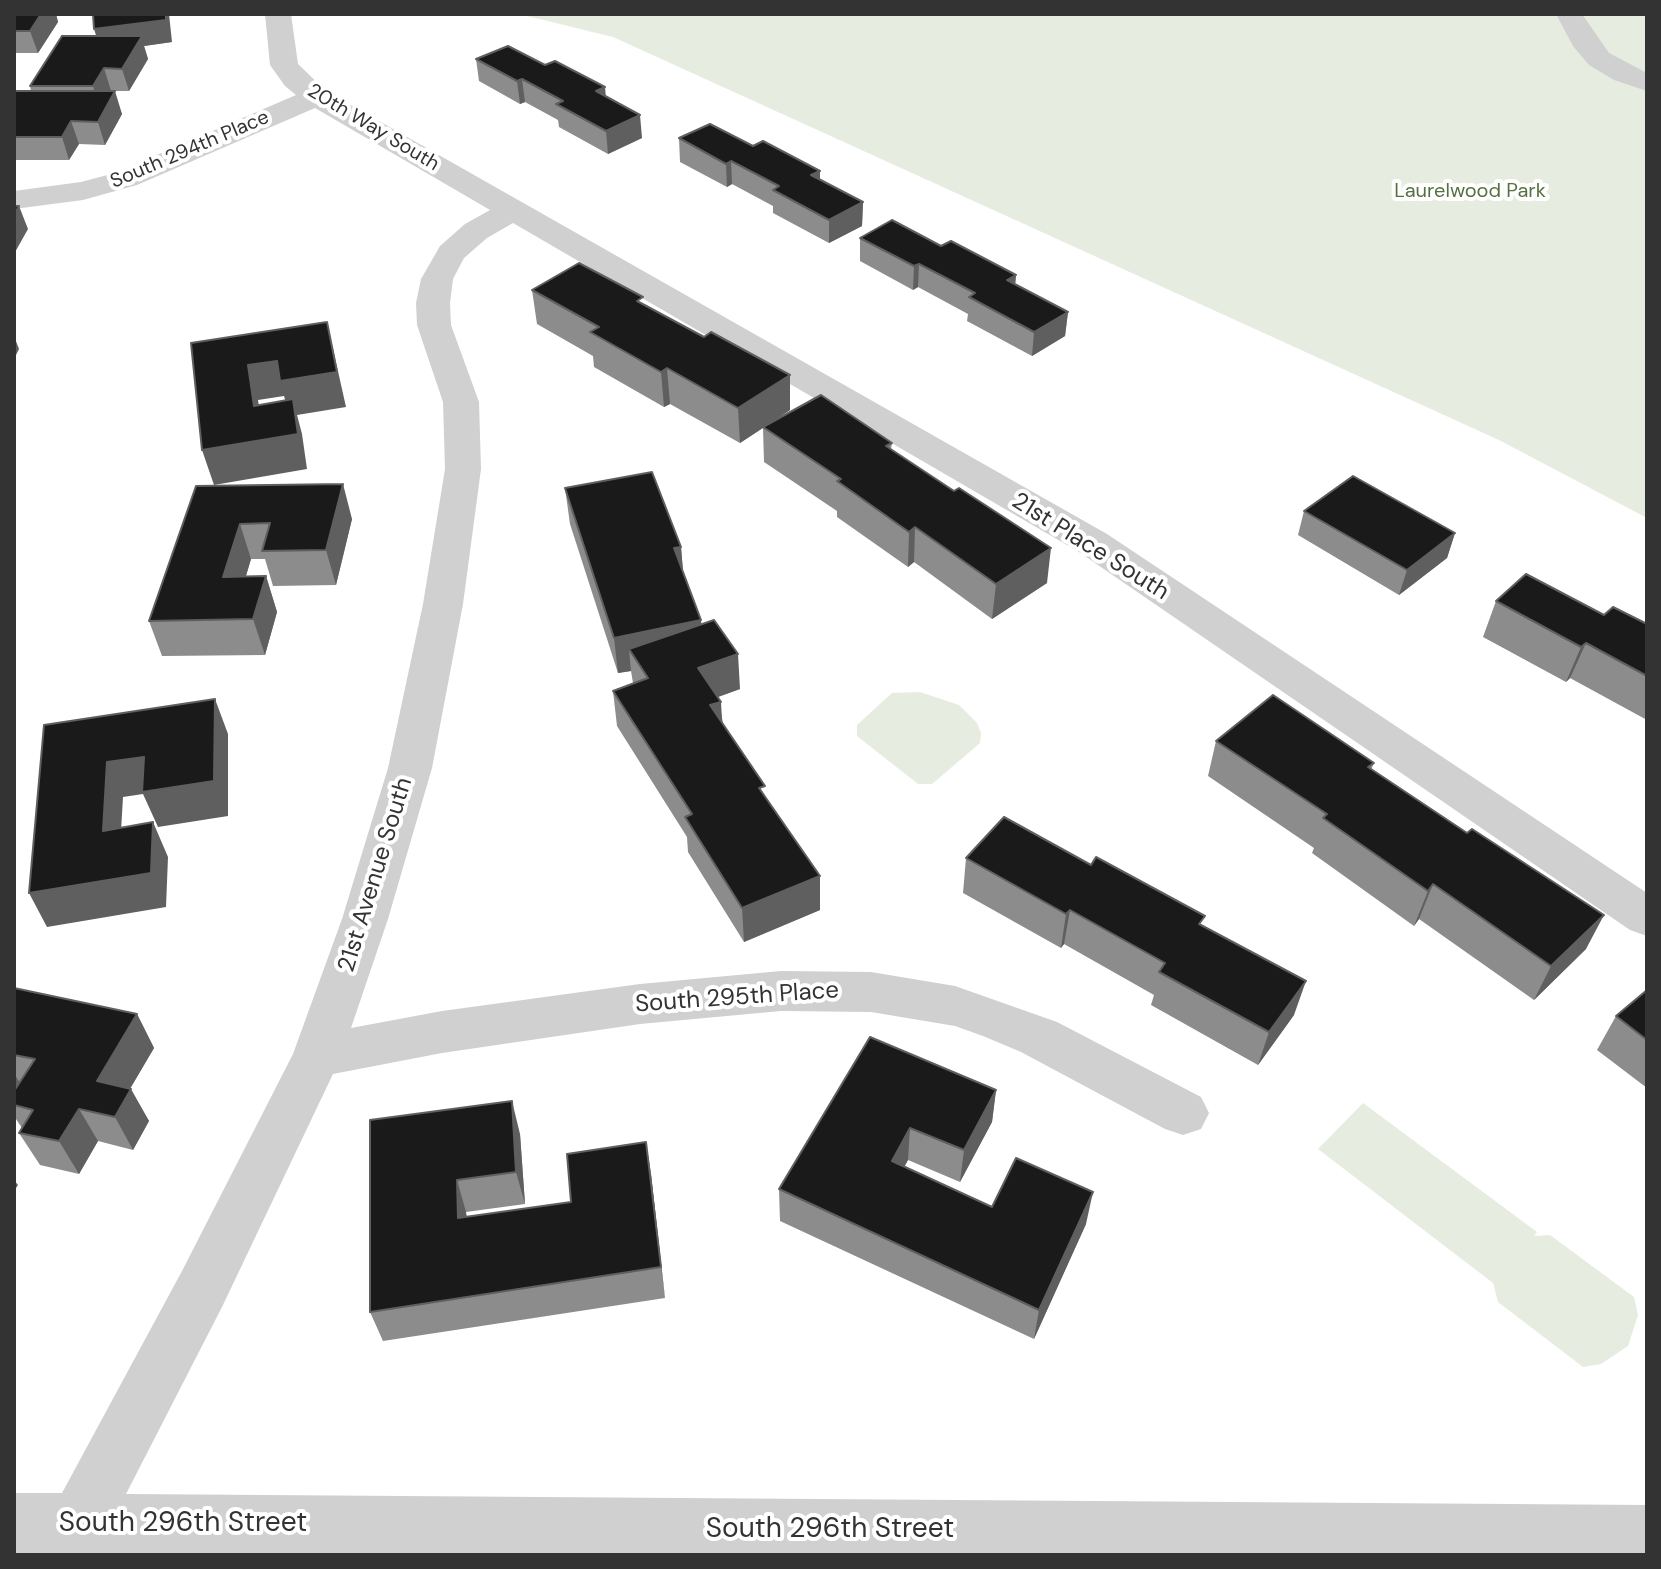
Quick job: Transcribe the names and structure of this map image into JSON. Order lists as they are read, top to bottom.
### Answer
{
  "streets": {
    "street": [
      "20th Way South",
      "South 294th Place",
      "21st Place South",
      "21st Avenue South",
      "South 295th Place",
      "South 296th Street"
    ]
  },
  "crossings": [
    ["20th Way South", "South 294th Place"],
    ["20th Way South", "21st Place South"],
    ["20th Way South", "21st Avenue South"],
    ["21st Place South", "21st Avenue South"],
    ["21st Avenue South", "South 295th Place"],
    ["21st Avenue South", "South 296th Street"]
  ],
  "parks": ["Laurelwood Park"]
}
